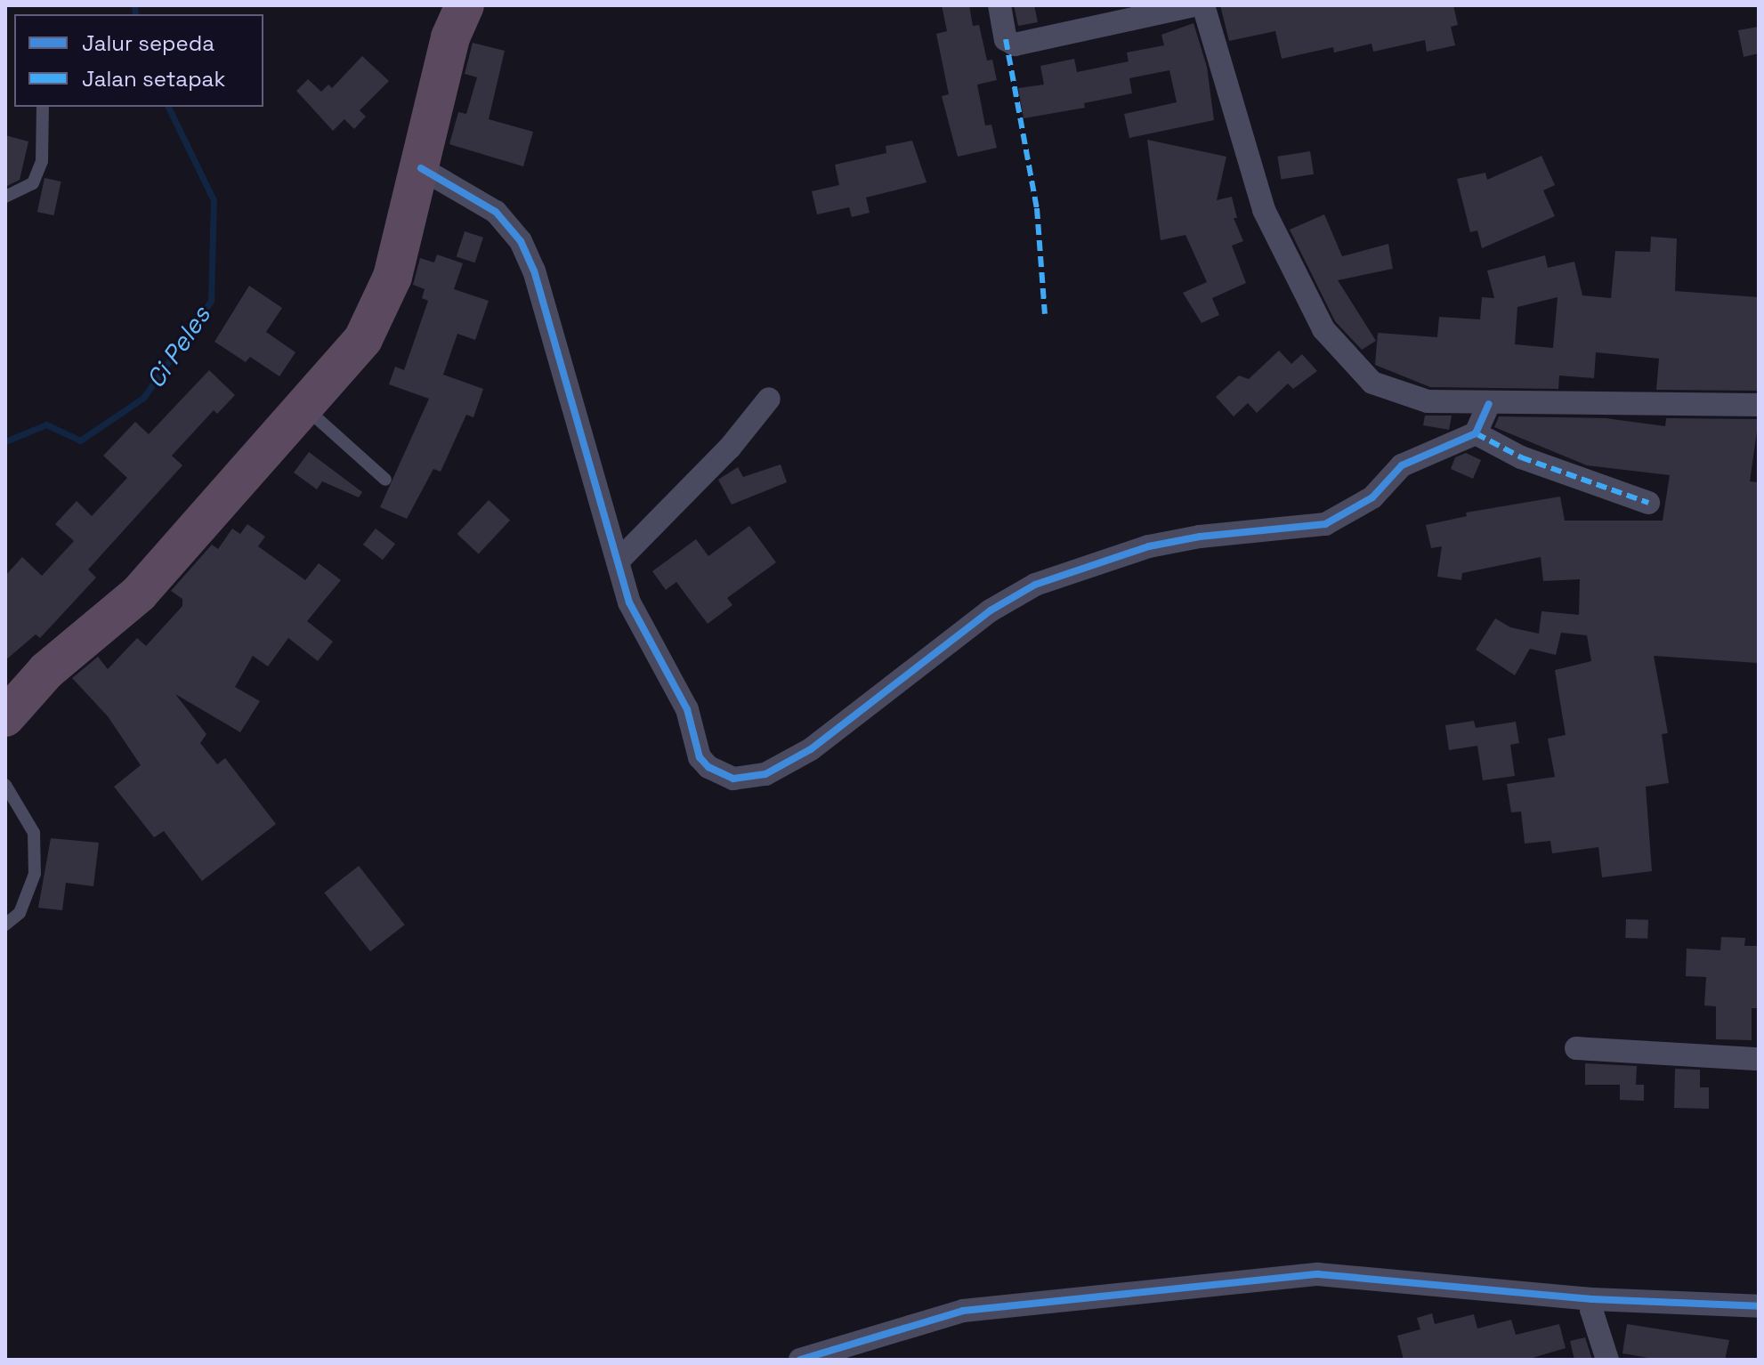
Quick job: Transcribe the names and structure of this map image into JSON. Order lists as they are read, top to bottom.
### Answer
{
  "water": ["Ci Peles"],
  "legend": ["Jalur sepeda", "Jalan setapak"]
}
